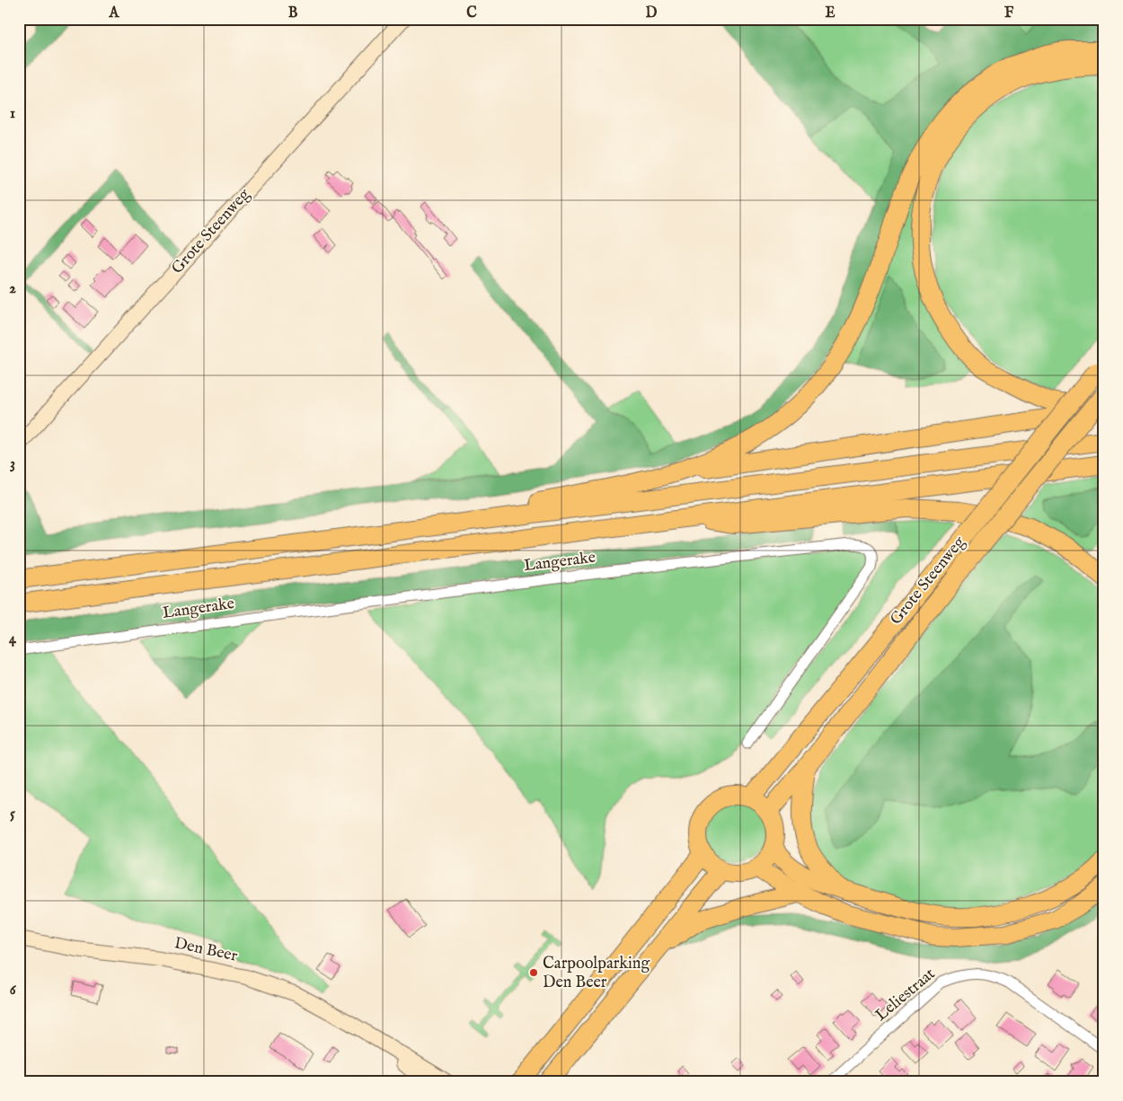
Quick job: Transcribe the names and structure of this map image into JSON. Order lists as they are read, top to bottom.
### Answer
{
  "streets": {
    "highway": ["Grote Steenweg"],
    "street": ["Langerake", "Den Beer", "Leliestraat"]
  },
  "places": ["Carpoolparking Den Beer"],
  "grid": {
    "columns": [
      "A",
      "B",
      "C",
      "D",
      "E",
      "F"
    ],
    "rows": [
      "1",
      "2",
      "3",
      "4",
      "5",
      "6"
    ]
  }
}
